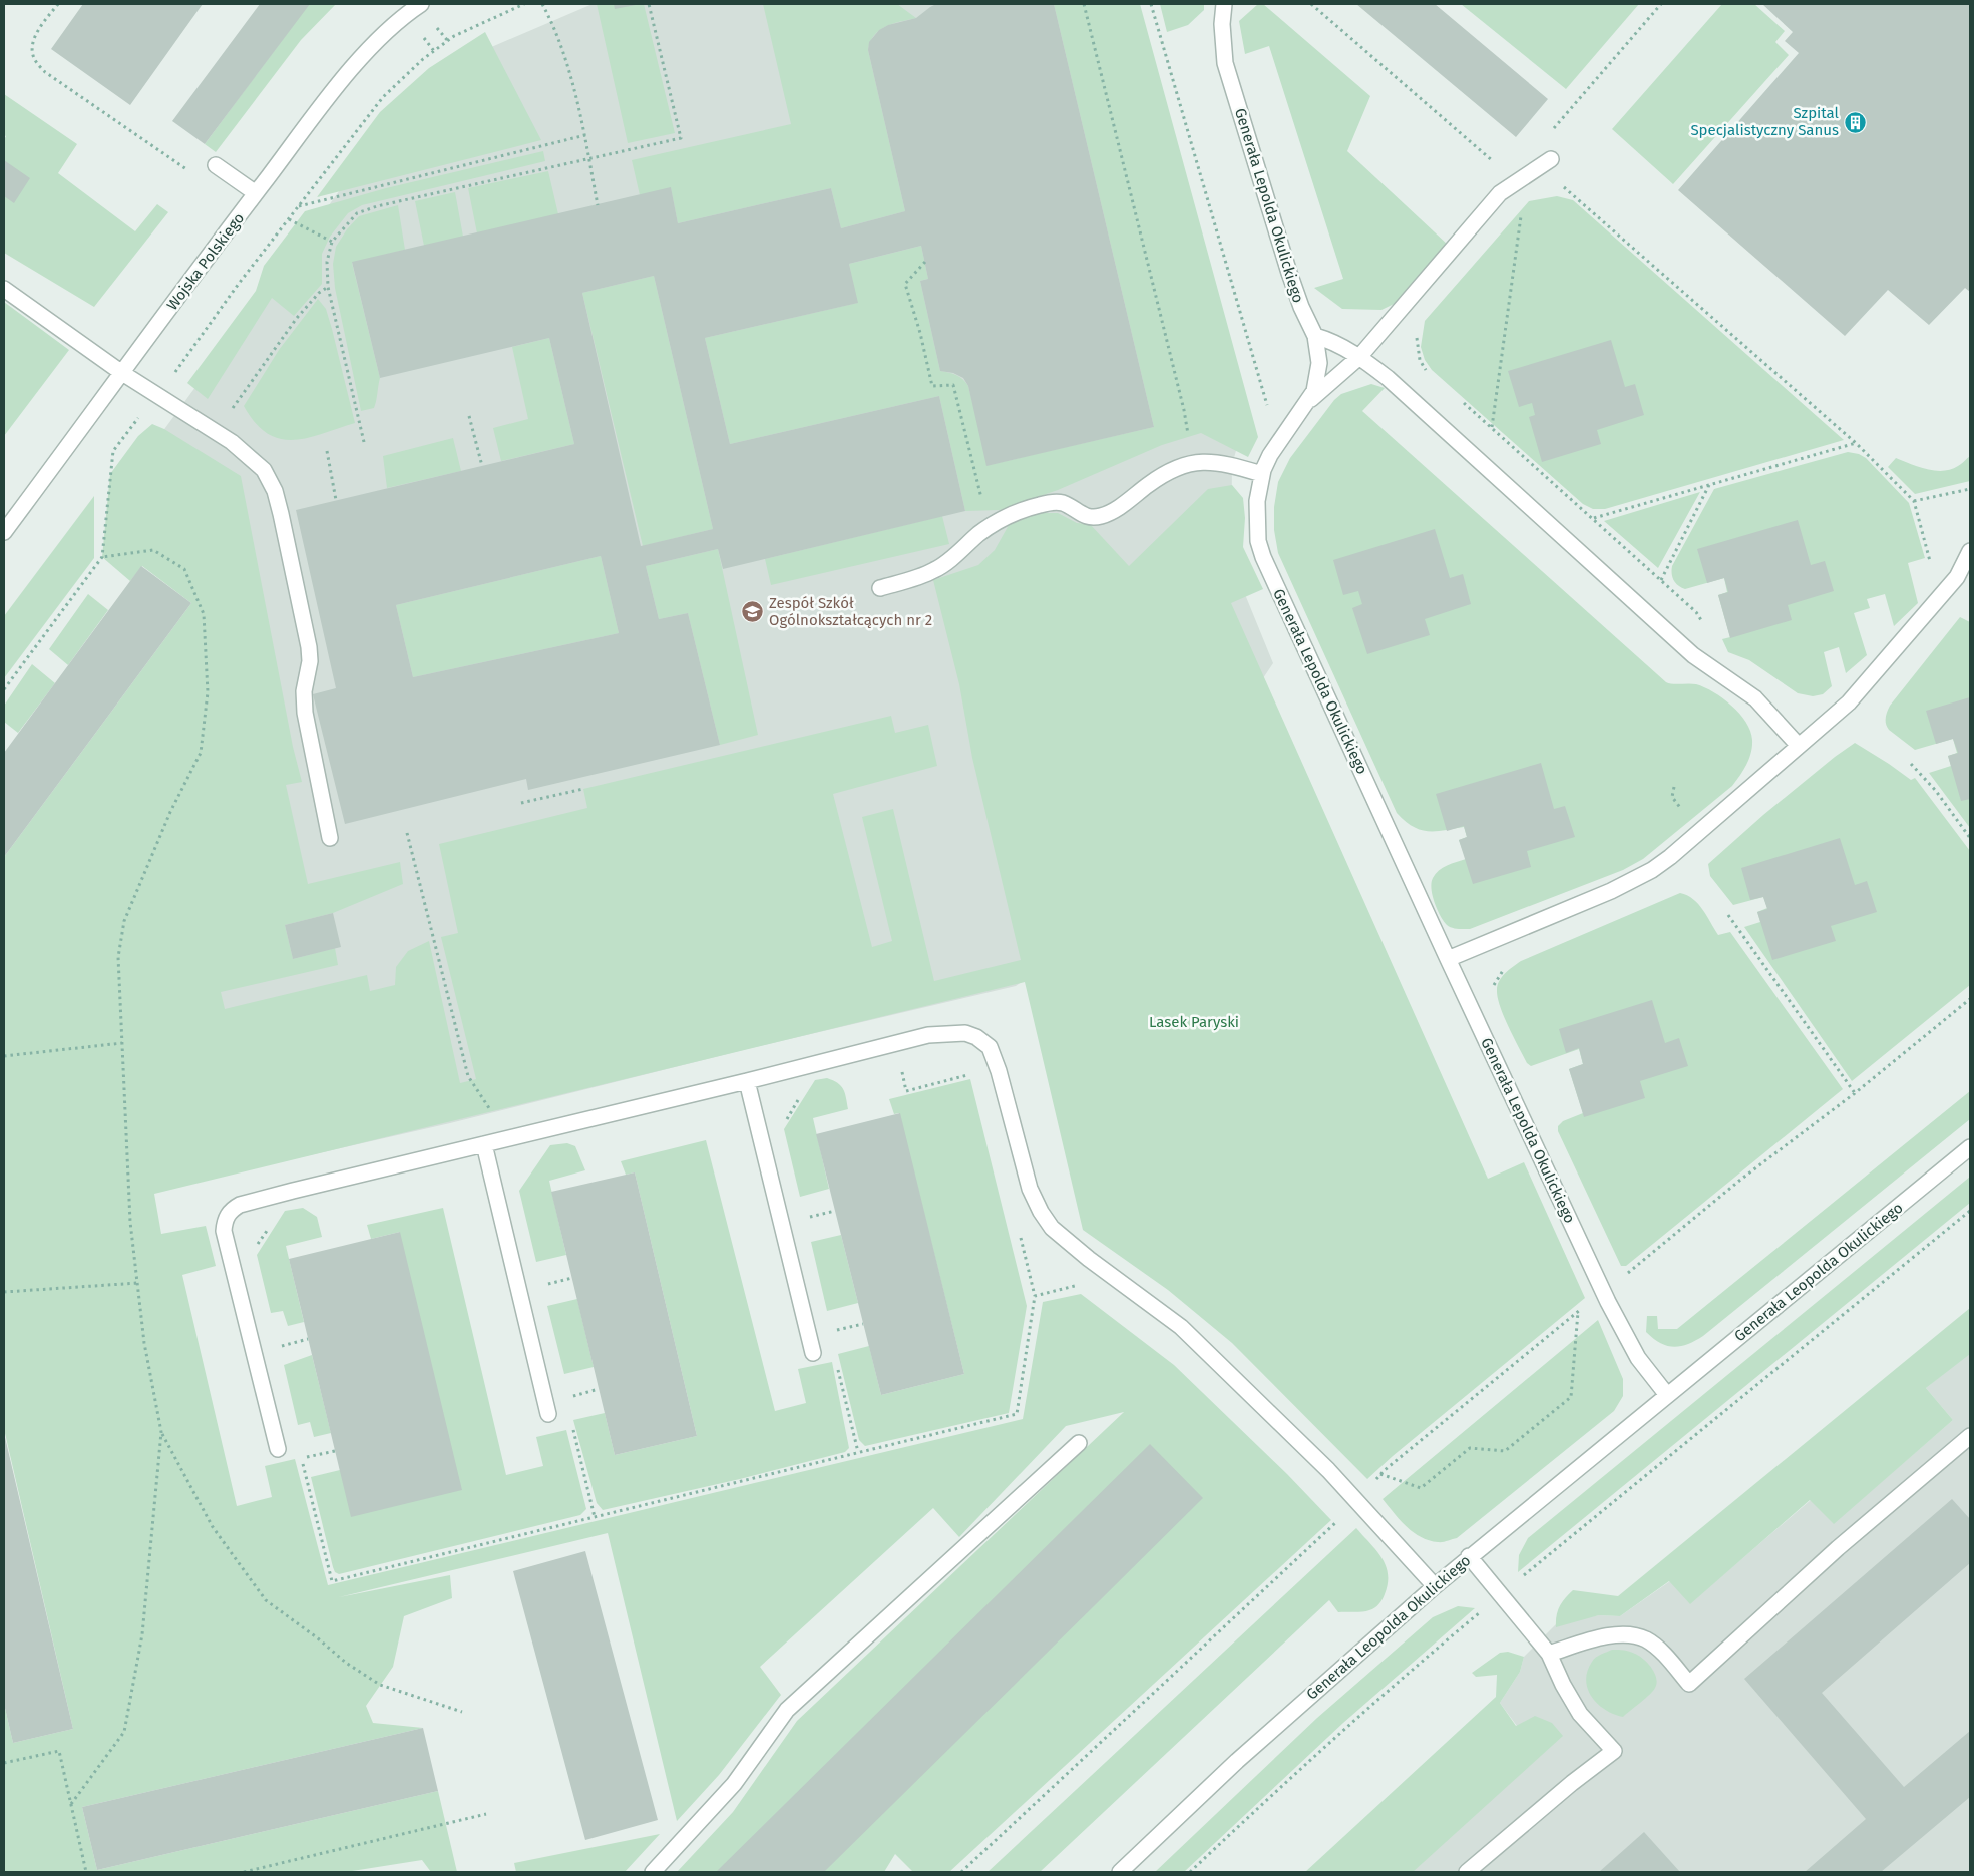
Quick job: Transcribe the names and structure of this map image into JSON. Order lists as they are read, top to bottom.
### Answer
{
  "streets": {
    "street": ["Generała Lepolda Okulickiego", "Wojska Polskiego", "Generała Leopolda Okulickiego"]
  },
  "crossings": [
    ["Generała Lepolda Okulickiego", "Generała Leopolda Okulickiego"]
  ],
  "parks": ["Lasek Paryski"],
  "places": {
    "building": ["Szpital Specjalistyczny Sanus"],
    "school or university": ["Zespół Szkół Ogólnokształcących nr 2"]
  }
}
